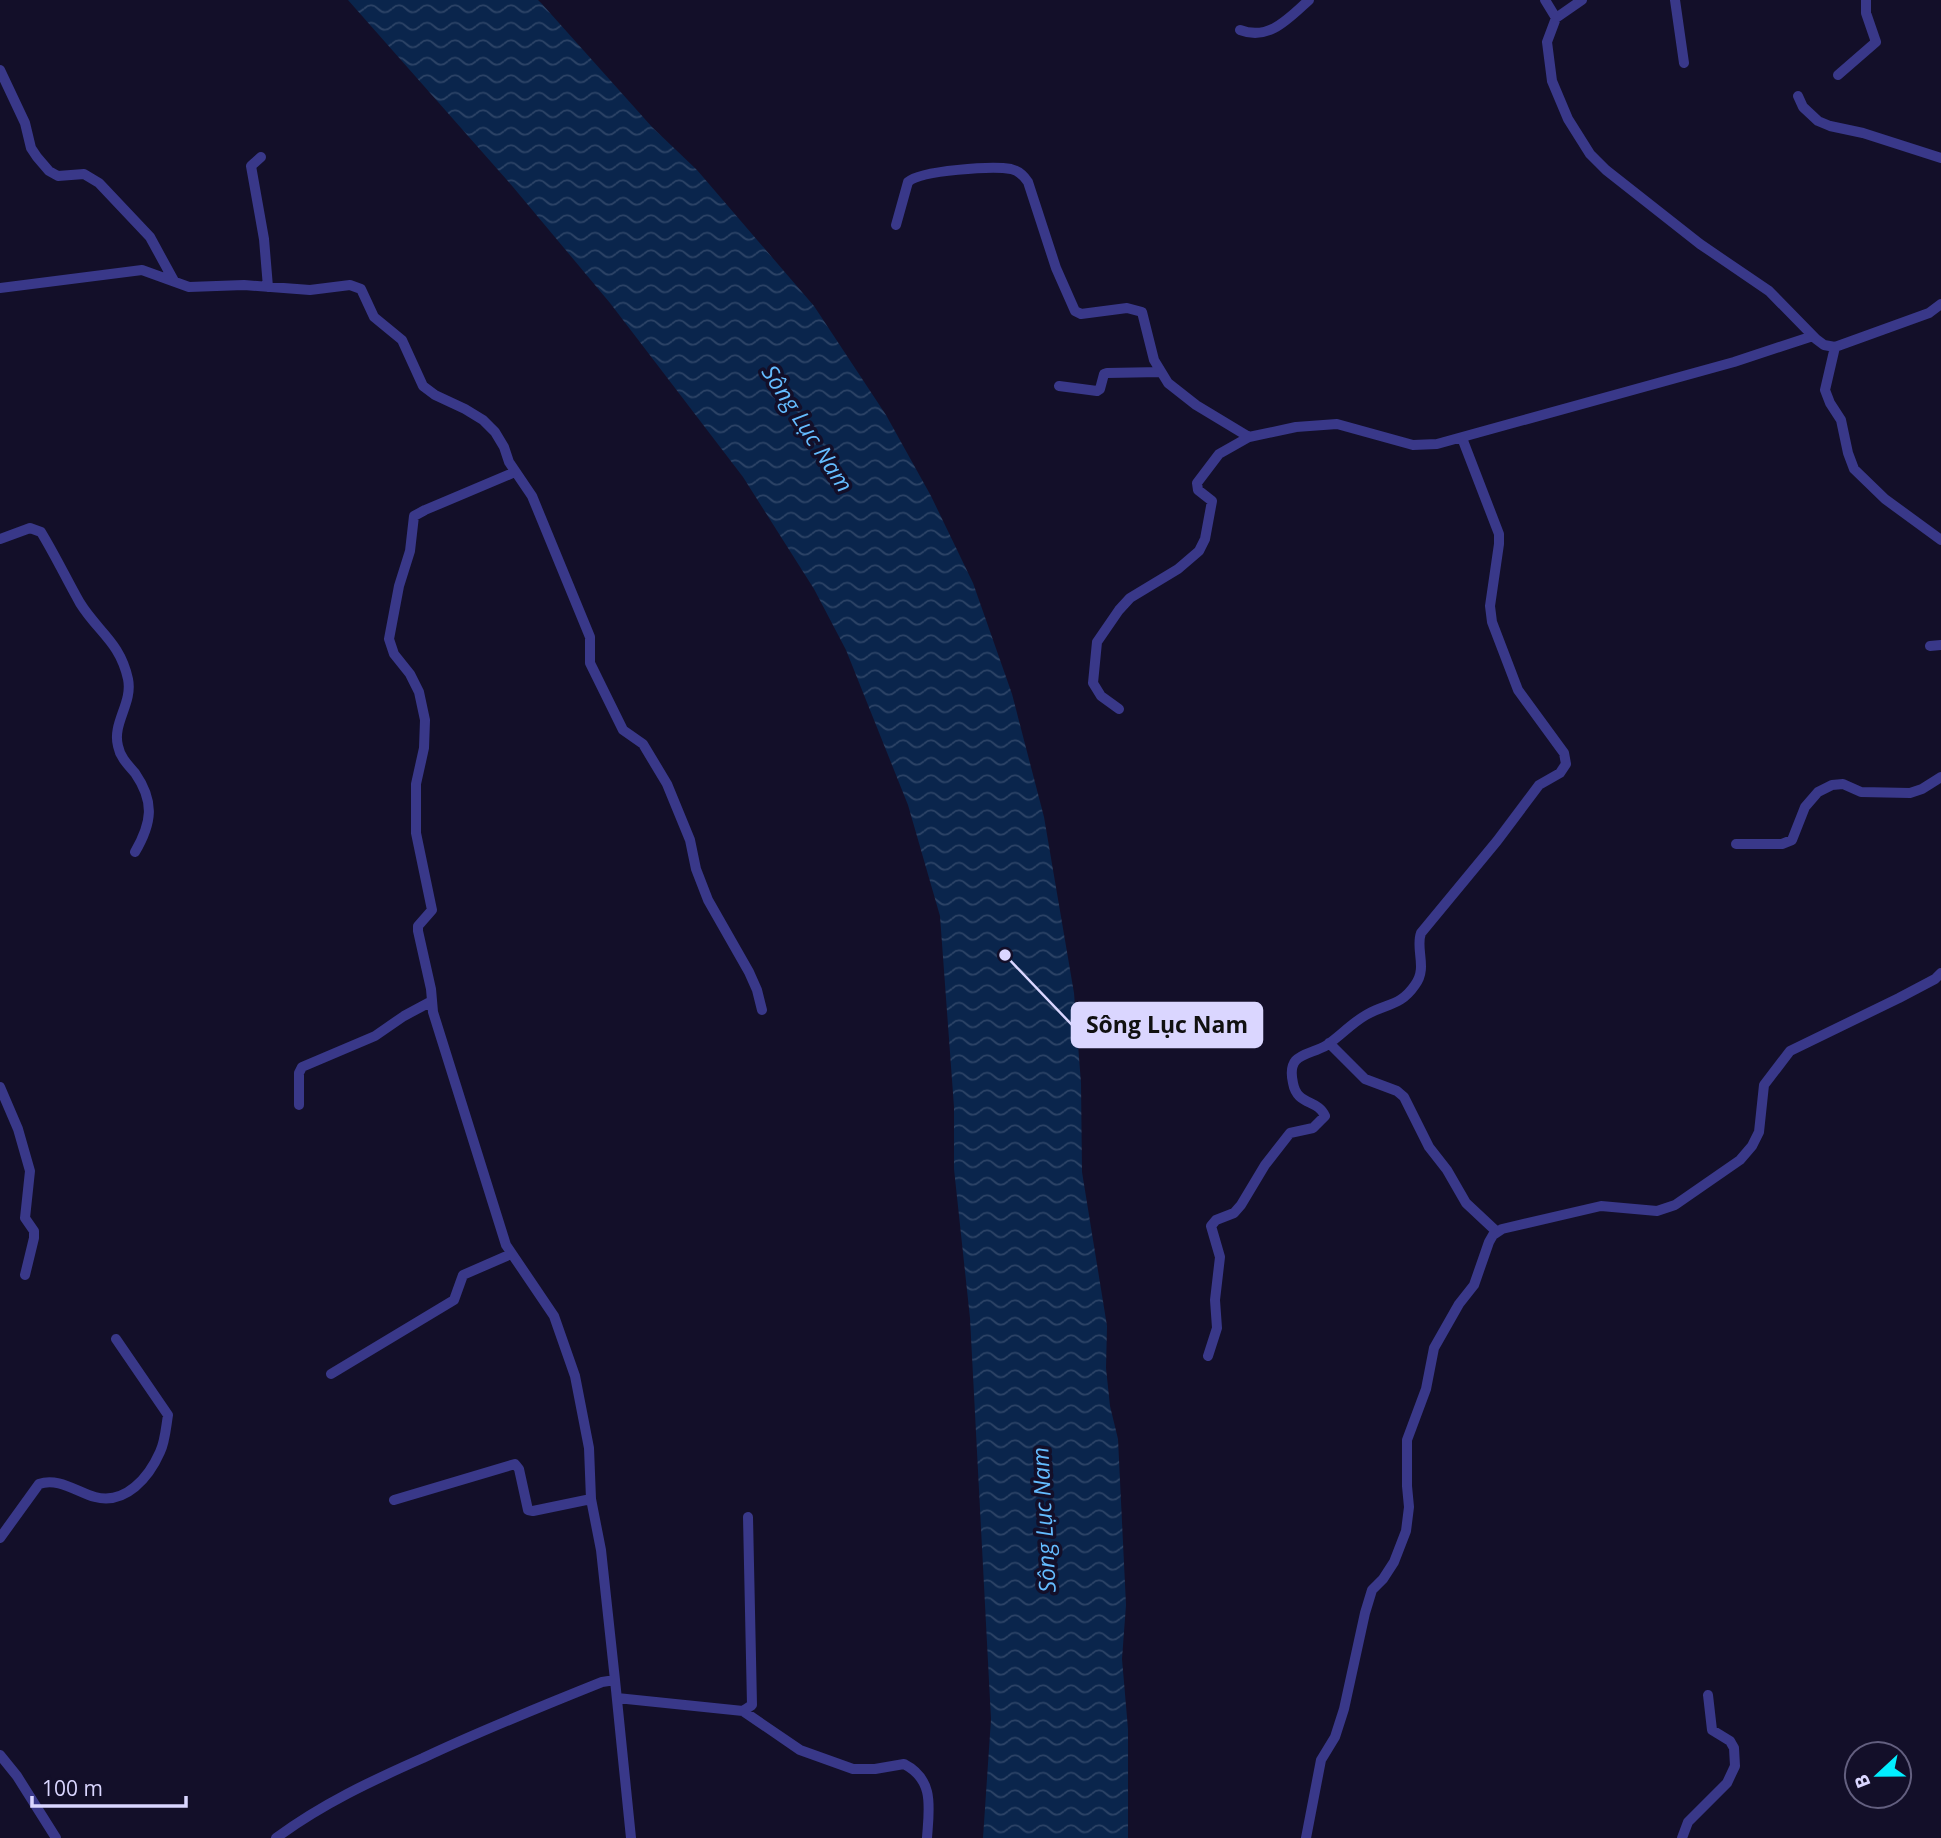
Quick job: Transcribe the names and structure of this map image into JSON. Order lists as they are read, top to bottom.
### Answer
{
  "water": ["Sông Lục Nam"],
  "places": ["Sông Lục Nam"],
  "scale_bar": "100 m",
  "north": "left"
}
